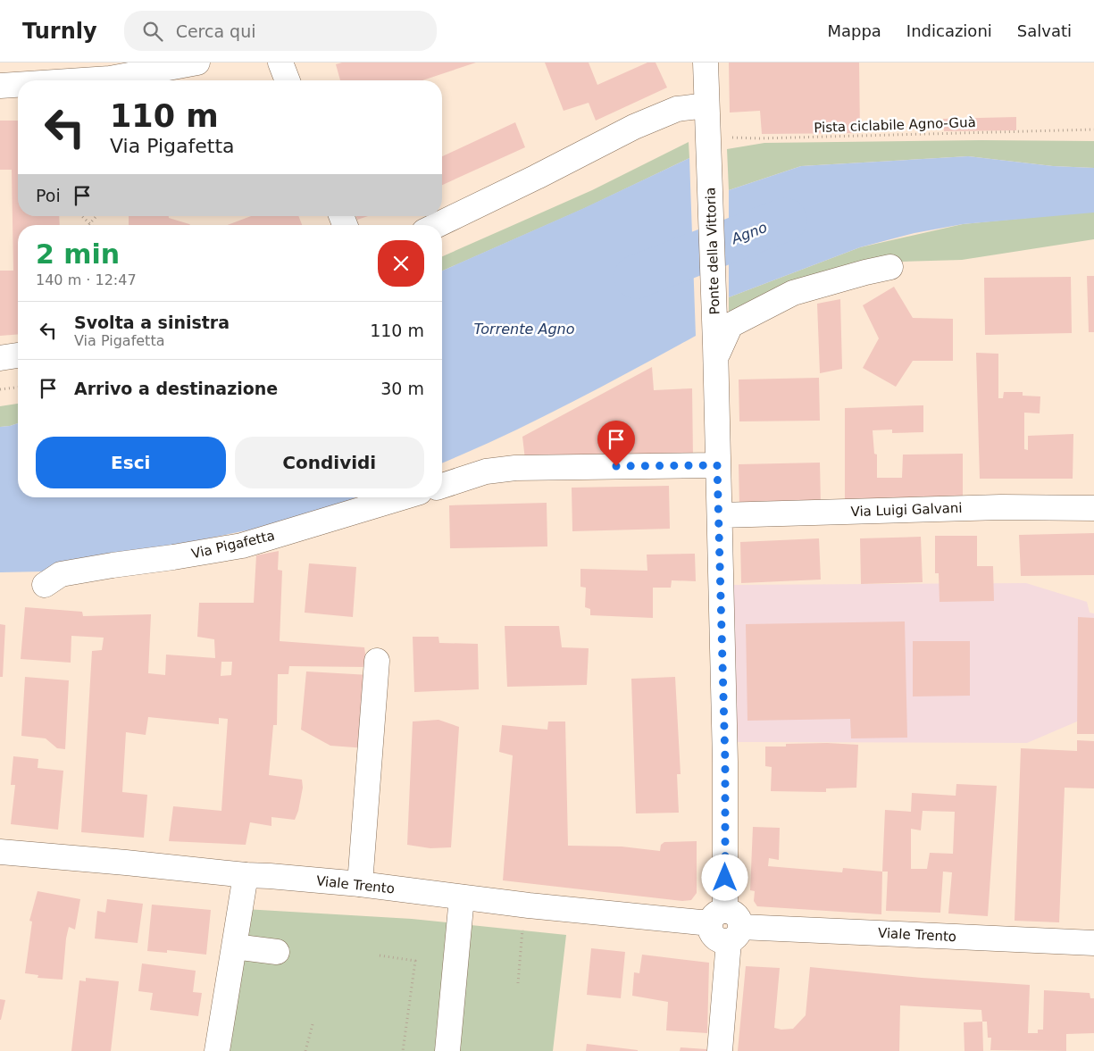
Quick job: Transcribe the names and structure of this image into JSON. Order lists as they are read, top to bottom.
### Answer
{
  "streets": {
    "street": [
      "Ponte della Vittoria",
      "Via Luigi Galvani",
      "Via Pigafetta",
      "Viale Trento"
    ],
    "path": ["Pista ciclabile Agno-Guà"]
  },
  "crossings": [
    ["Pista ciclabile Agno-Guà", "Ponte della Vittoria"],
    ["Ponte della Vittoria", "Via Luigi Galvani"],
    ["Ponte della Vittoria", "Viale Trento"]
  ],
  "water": ["Agno", "Torrente Agno"],
  "page": {
    "header": "Turnly",
    "search": "Cerca qui",
    "nav": ["Mappa", "Indicazioni", "Salvati"],
    "turn": ["110 m", "Via Pigafetta"],
    "then": "Poi",
    "heading": ["2 min", "140 m · 12:47"],
    "list": [
      {
        "name": "Svolta a sinistra",
        "note": "Via Pigafetta",
        "value": "110 m"
      },
      {
        "name": "Arrivo a destinazione",
        "value": "30 m"
      }
    ],
    "buttons": ["Esci", "Condividi"]
  }
}
